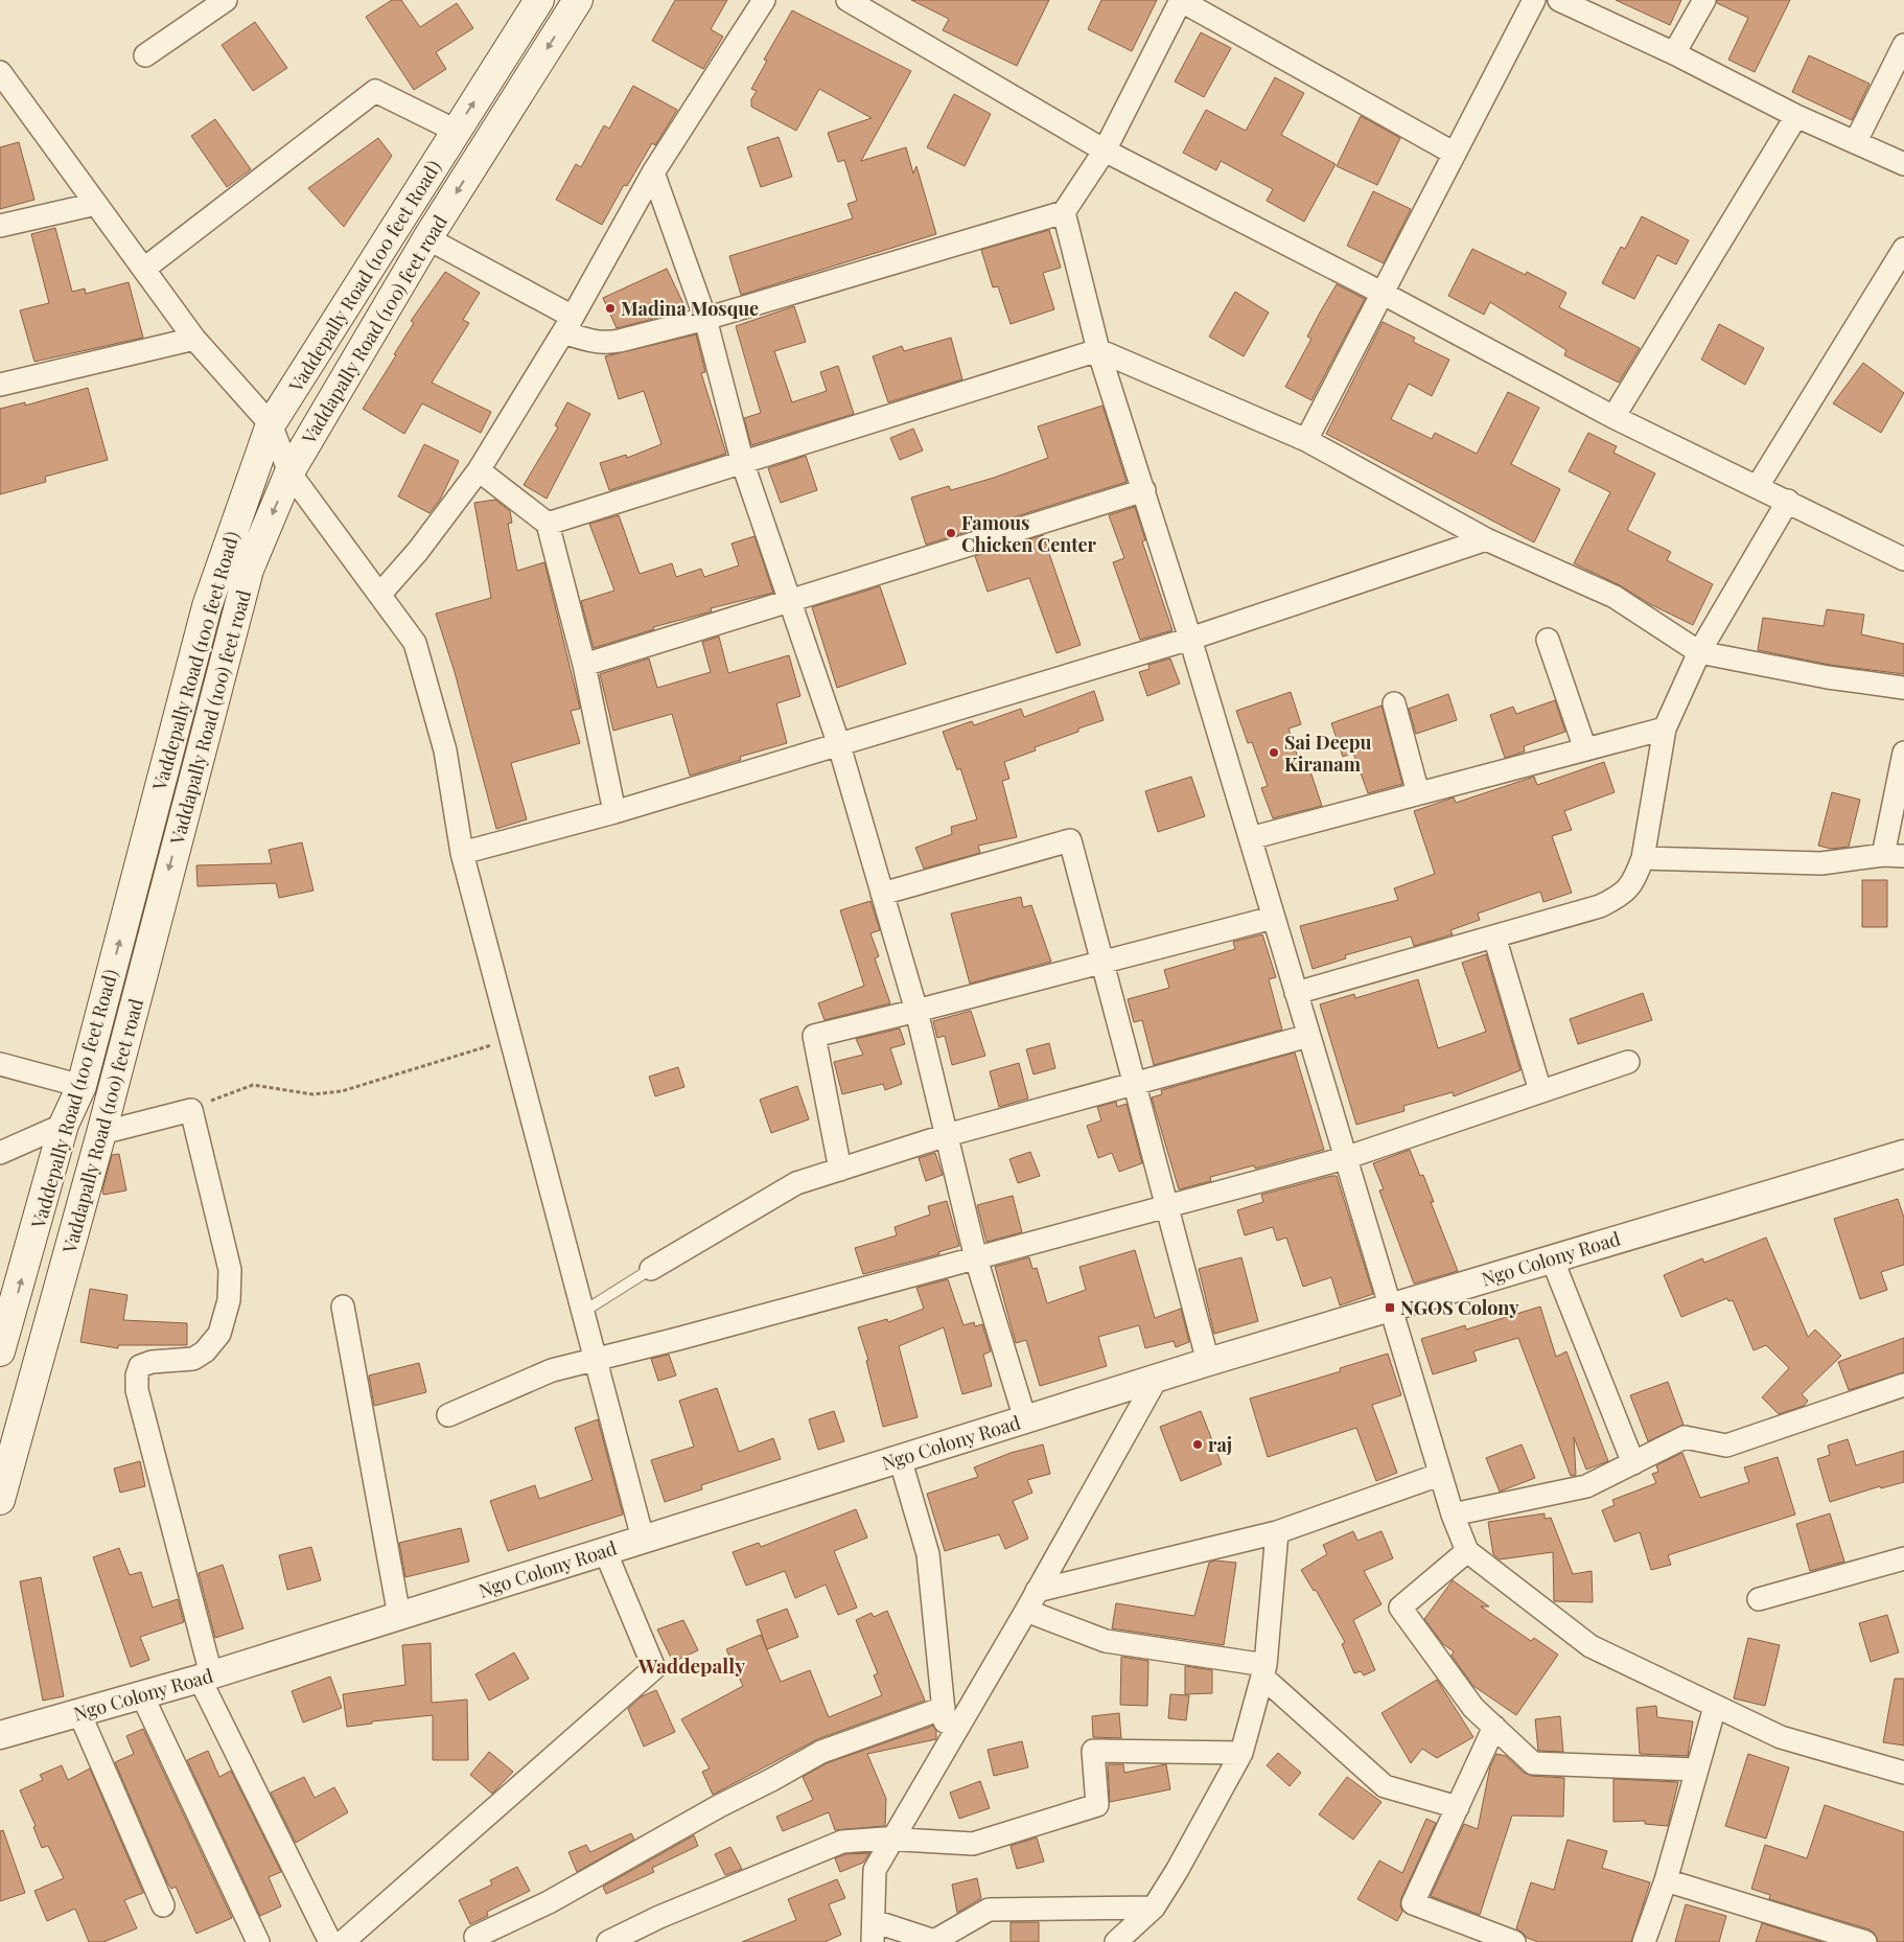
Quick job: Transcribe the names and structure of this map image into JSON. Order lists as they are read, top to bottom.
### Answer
{
  "streets": {
    "main road": ["Vaddepally Road (100 feet Road)", "Vaddapally Road (100) feet road"],
    "street": ["Ngo Colony Road"]
  },
  "one_way": ["Vaddepally Road (100 feet Road)", "Vaddapally Road (100) feet road"],
  "districts": ["Waddepally"],
  "places": {
    "other": [
      "Madina Mosque",
      "Famous Chicken Center",
      "Sai Deepu Kiranam",
      "raj"
    ],
    "transit": ["NGOS Colony"]
  }
}
